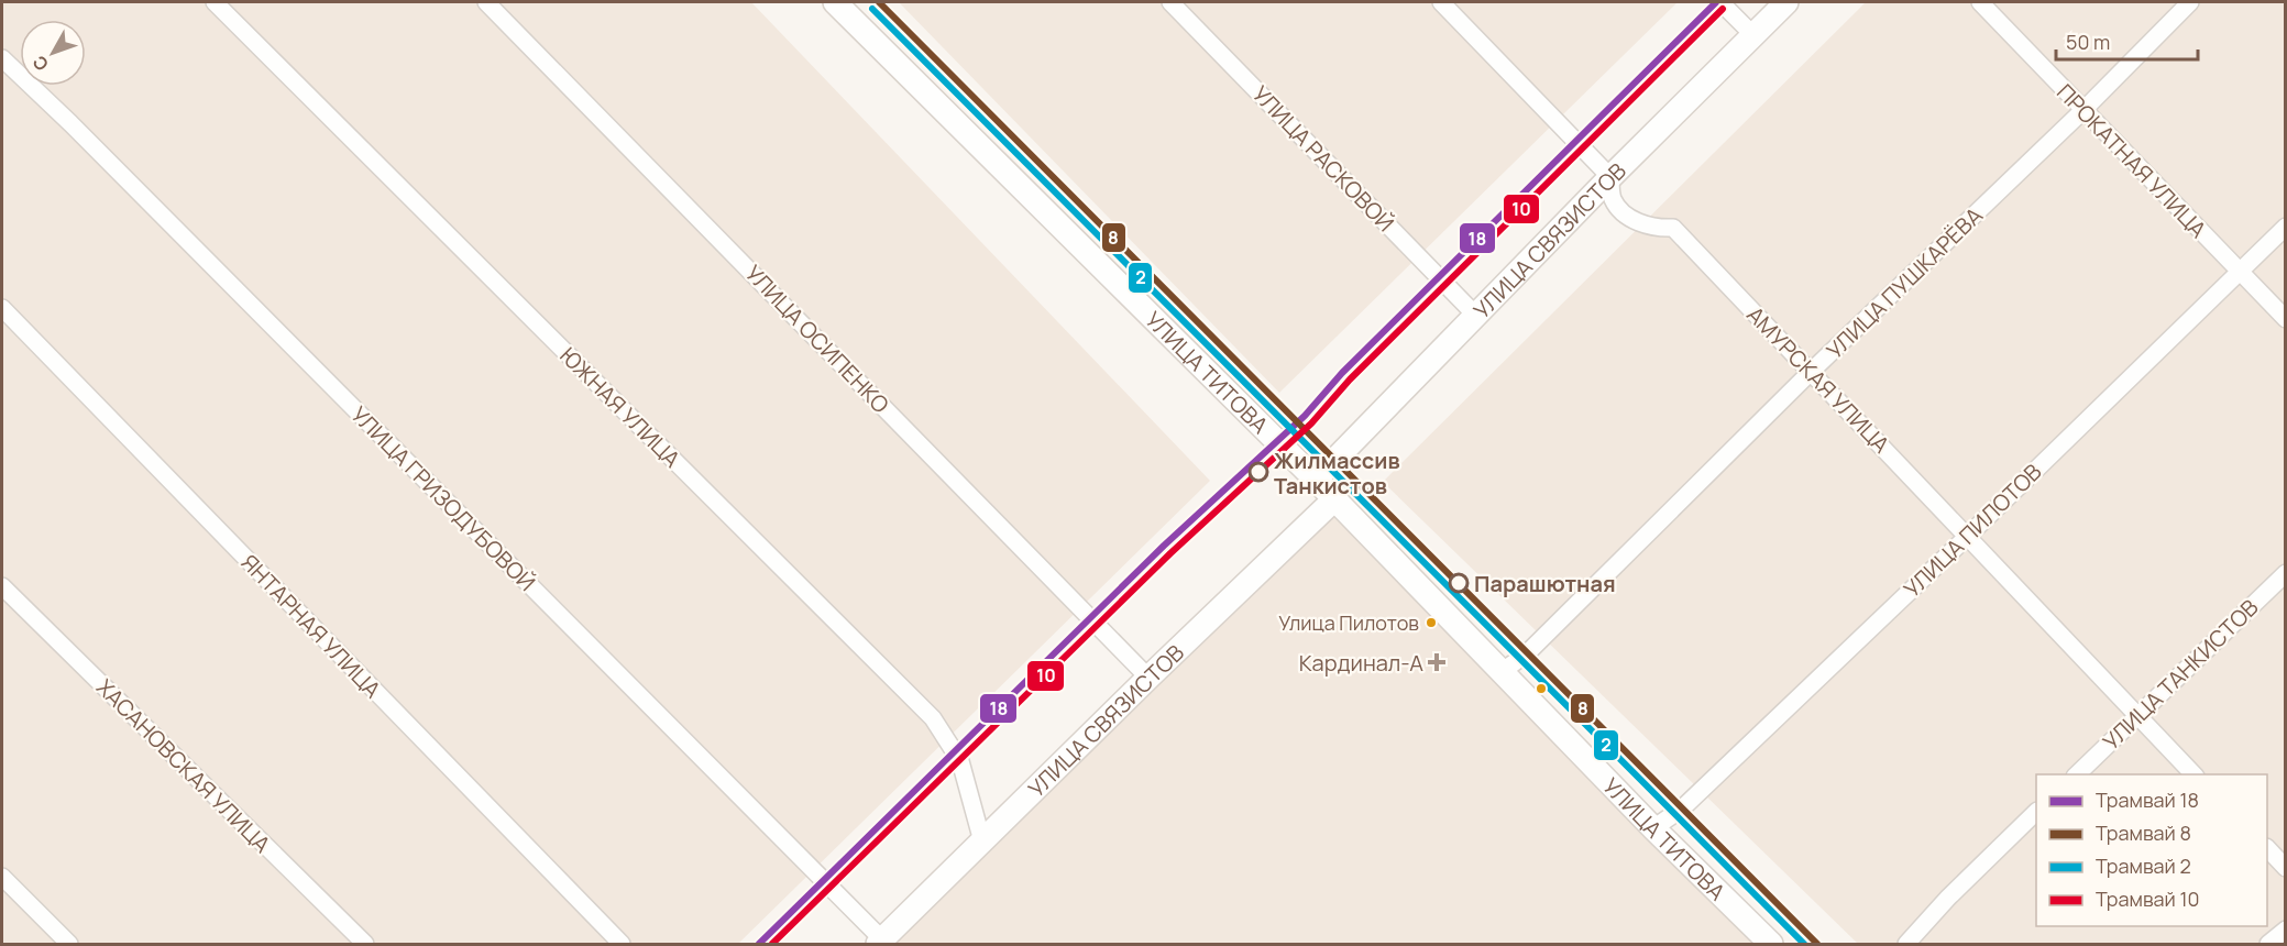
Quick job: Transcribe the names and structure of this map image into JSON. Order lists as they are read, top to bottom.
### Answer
{
  "streets": {
    "street": [
      "УЛИЦА РАСКОВОЙ",
      "ПРОКАТНАЯ УЛИЦА",
      "УЛИЦА СВЯЗИСТОВ",
      "УЛИЦА ПУШКАРЁВА",
      "УЛИЦА ОСИПЕНКО",
      "УЛИЦА ТИТОВА",
      "АМУРСКАЯ УЛИЦА",
      "ЮЖНАЯ УЛИЦА",
      "УЛИЦА ГРИЗОДУБОВОЙ",
      "УЛИЦА ПИЛОТОВ",
      "ЯНТАРНАЯ УЛИЦА",
      "УЛИЦА ТАНКИСТОВ",
      "ХАСАНОВСКАЯ УЛИЦА"
    ]
  },
  "crossings": [
    ["УЛИЦА РАСКОВОЙ", "УЛИЦА СВЯЗИСТОВ"],
    ["ПРОКАТНАЯ УЛИЦА", "УЛИЦА ПУШКАРЁВА"],
    ["ПРОКАТНАЯ УЛИЦА", "УЛИЦА ПИЛОТОВ"],
    ["УЛИЦА СВЯЗИСТОВ", "УЛИЦА ОСИПЕНКО"],
    ["УЛИЦА СВЯЗИСТОВ", "УЛИЦА ТИТОВА"],
    ["УЛИЦА СВЯЗИСТОВ", "АМУРСКАЯ УЛИЦА"],
    ["УЛИЦА СВЯЗИСТОВ", "ЮЖНАЯ УЛИЦА"],
    ["УЛИЦА СВЯЗИСТОВ", "УЛИЦА ГРИЗОДУБОВОЙ"],
    ["УЛИЦА ПУШКАРЁВА", "УЛИЦА ТИТОВА"],
    ["УЛИЦА ПУШКАРЁВА", "АМУРСКАЯ УЛИЦА"],
    ["УЛИЦА ТИТОВА", "УЛИЦА ПИЛОТОВ"],
    ["АМУРСКАЯ УЛИЦА", "УЛИЦА ПИЛОТОВ"],
    ["АМУРСКАЯ УЛИЦА", "УЛИЦА ТАНКИСТОВ"]
  ],
  "places": {
    "other": ["Жилмассив Танкистов", "Парашютная", "Улица Пилотов"],
    "health": ["Кардинал-А"]
  },
  "lines": [
    "tram line 18",
    "tram line 8",
    "tram line 2",
    "tram line 10"
  ],
  "legend": [
    "Трамвай 18",
    "Трамвай 8",
    "Трамвай 2",
    "Трамвай 10"
  ],
  "scale_bar": "50 m",
  "north": "bottom left"
}
